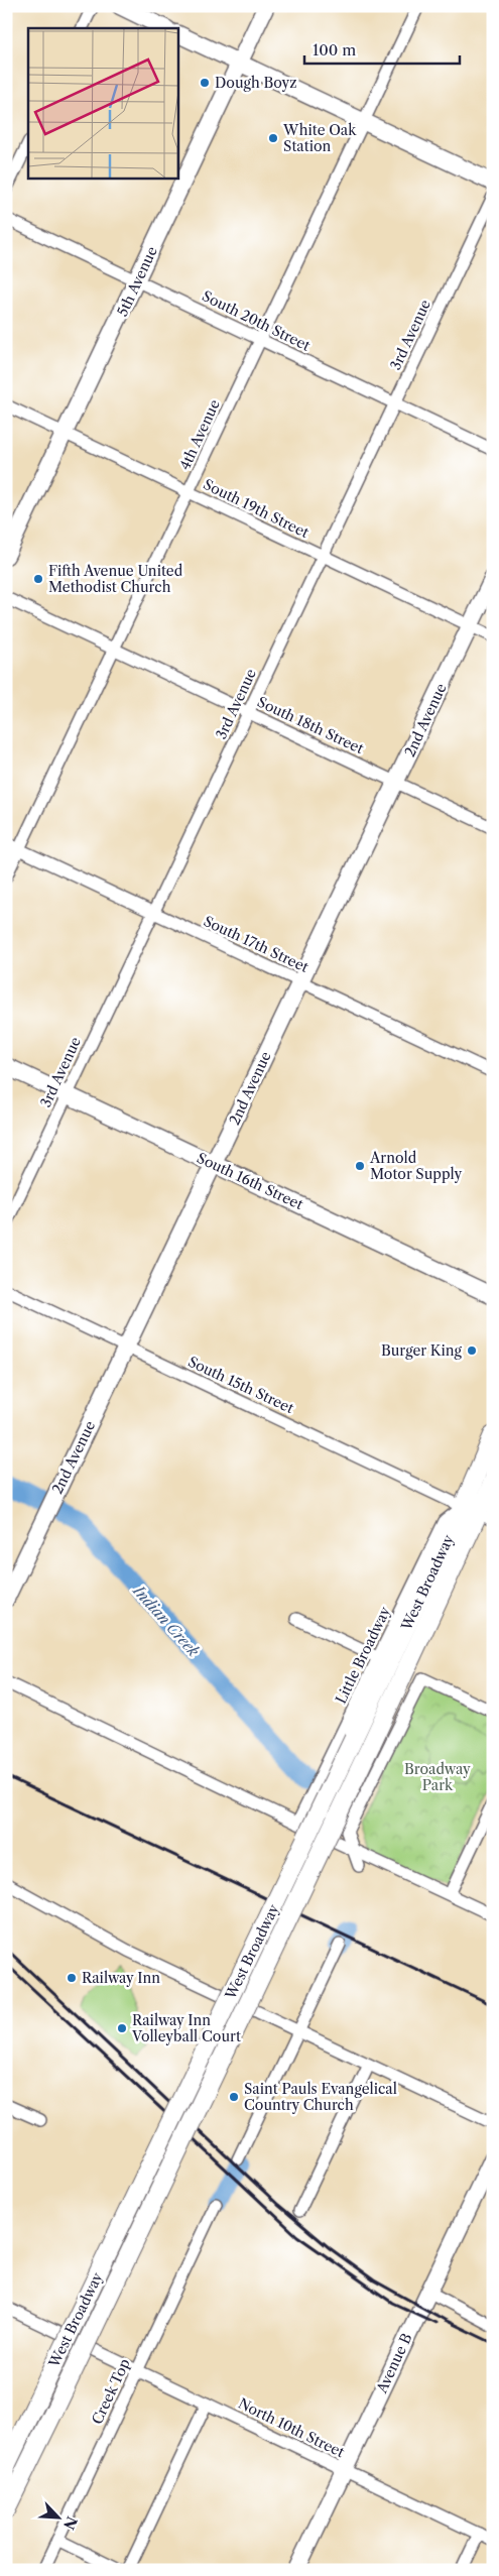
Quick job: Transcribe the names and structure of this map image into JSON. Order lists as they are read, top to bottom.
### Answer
{
  "streets": {
    "main road": ["West Broadway"],
    "street": [
      "5th Avenue",
      "South 20th Street",
      "3rd Avenue",
      "4th Avenue",
      "South 19th Street",
      "2nd Avenue",
      "South 18th Street",
      "South 17th Street",
      "South 16th Street",
      "South 15th Street",
      "Little Broadway",
      "Avenue B",
      "Creek Top",
      "North 10th Street"
    ]
  },
  "crossings": [
    ["5th Avenue", "South 20th Street"],
    ["5th Avenue", "South 19th Street"],
    ["South 20th Street", "3rd Avenue"],
    ["South 20th Street", "4th Avenue"],
    ["3rd Avenue", "South 19th Street"],
    ["3rd Avenue", "South 18th Street"],
    ["3rd Avenue", "South 17th Street"],
    ["3rd Avenue", "South 16th Street"],
    ["4th Avenue", "South 19th Street"],
    ["4th Avenue", "South 18th Street"],
    ["4th Avenue", "South 17th Street"],
    ["South 19th Street", "2nd Avenue"],
    ["2nd Avenue", "South 18th Street"],
    ["2nd Avenue", "South 17th Street"],
    ["2nd Avenue", "South 16th Street"],
    ["2nd Avenue", "South 15th Street"],
    ["South 15th Street", "West Broadway"],
    ["South 15th Street", "Little Broadway"],
    ["West Broadway", "Little Broadway"],
    ["Avenue B", "North 10th Street"],
    ["Creek Top", "North 10th Street"]
  ],
  "water": ["Indian Creek"],
  "parks": ["Broadway Park"],
  "places": [
    "Dough Boyz",
    "White Oak Station",
    "Fifth Avenue United Methodist Church",
    "Arnold Motor Supply",
    "Burger King",
    "Railway Inn",
    "Railway Inn Volleyball Court",
    "Saint Pauls Evangelical Country Church"
  ],
  "scale_bar": "100 m",
  "north": "bottom right"
}
